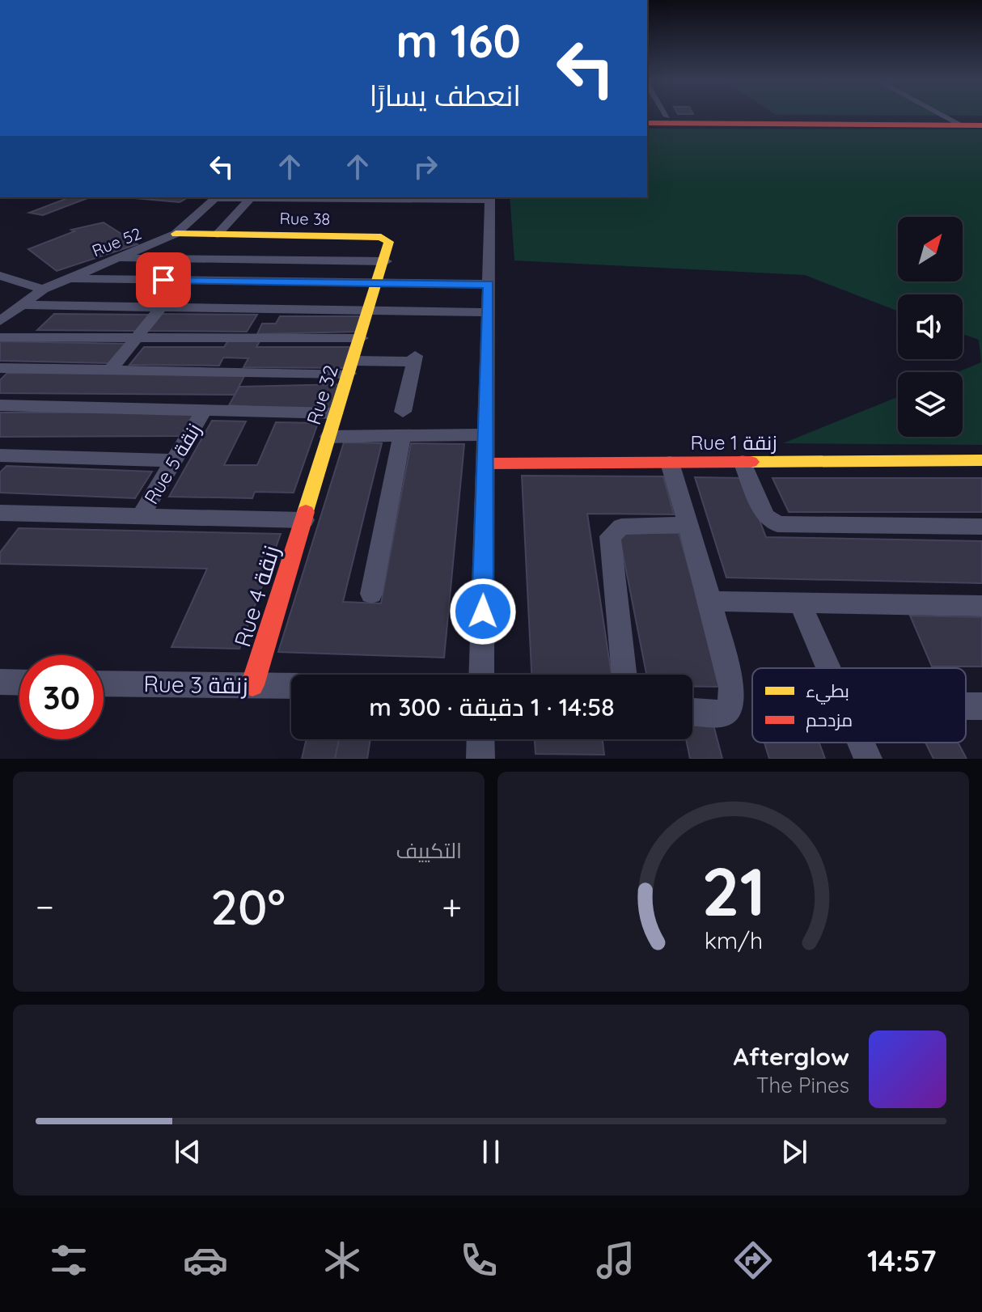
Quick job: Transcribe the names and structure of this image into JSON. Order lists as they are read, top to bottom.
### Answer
{
  "streets": {
    "main road": [
      "Rue 38",
      "Rue 32",
      "Rue 1 زنقة",
      "Rue 4 زنقة"
    ],
    "street": ["Rue 52", "Rue 5 زنقة", "Rue 3 زنقة"]
  },
  "crossings": [
    ["Rue 38", "Rue 52"],
    ["Rue 32", "Rue 4 زنقة"],
    ["Rue 4 زنقة", "Rue 3 زنقة"]
  ],
  "legend": ["بطيء", "مزدحم"],
  "north": "top right",
  "page": {
    "turn": ["160 m", "انعطف يسارًا"],
    "limit": "30",
    "trip": "14:58 · 1 دقيقة · 300 m",
    "tile": "التكييف",
    "heat": ["−", "20°", "+"],
    "song": ["Afterglow", "The Pines"],
    "tabs": "14:57",
    "gauge": ["21", "km/h"]
  }
}
